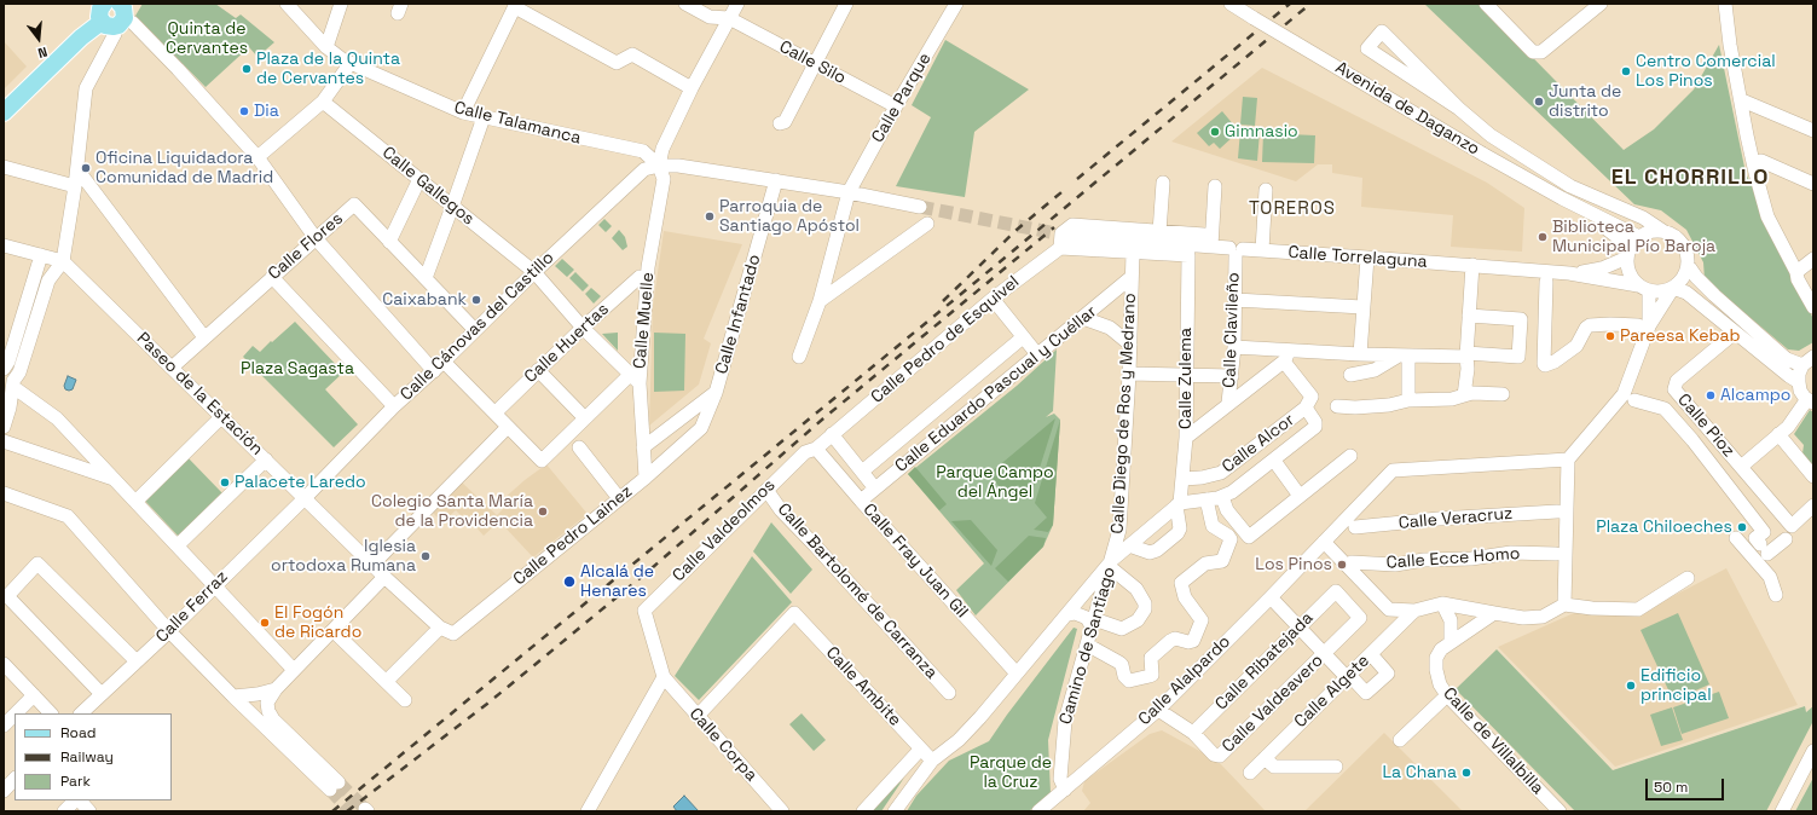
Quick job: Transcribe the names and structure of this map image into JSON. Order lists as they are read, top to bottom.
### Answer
{
  "streets": {
    "street": [
      "Calle Silo",
      "Calle Parque",
      "Avenida de Daganzo",
      "Calle Talamanca",
      "Calle Gallegos",
      "Calle Flores",
      "Calle Torrelaguna",
      "Calle Infantado",
      "Calle Muelle",
      "Calle Cánovas del Castillo",
      "Calle Clavileño",
      "Calle Pedro de Esquivel",
      "Calle Huertas",
      "Calle Zulema",
      "Calle Eduardo Pascual y Cuéllar",
      "Paseo de la Estación",
      "Calle Diego de Ros y Medrano",
      "Calle Pioz",
      "Calle Alcor",
      "Calle Veracruz",
      "Calle Valdeolmos",
      "Calle Pedro Lainez",
      "Calle Ecce Homo",
      "Calle Fray Juan Gil",
      "Calle Bartolomé de Carranza",
      "Calle Ferraz",
      "Camino de Santiago",
      "Calle Ribatejada",
      "Calle Alalpardo",
      "Calle Ambite",
      "Calle Algete",
      "Calle Valdeavero",
      "Calle de Villalbilla",
      "Calle Corpa"
    ]
  },
  "crossings": [
    ["Calle Silo", "Calle Parque"],
    ["Avenida de Daganzo", "Calle Torrelaguna"],
    ["Calle Talamanca", "Calle Muelle"],
    ["Calle Talamanca", "Calle Cánovas del Castillo"],
    ["Calle Gallegos", "Calle Muelle"],
    ["Calle Gallegos", "Calle Cánovas del Castillo"],
    ["Calle Gallegos", "Calle Huertas"],
    ["Calle Flores", "Calle Cánovas del Castillo"],
    ["Calle Flores", "Paseo de la Estación"],
    ["Calle Torrelaguna", "Calle Clavileño"],
    ["Calle Infantado", "Calle Muelle"],
    ["Calle Infantado", "Calle Pedro Lainez"],
    ["Calle Muelle", "Calle Cánovas del Castillo"],
    ["Calle Muelle", "Calle Pedro Lainez"],
    ["Calle Cánovas del Castillo", "Paseo de la Estación"],
    ["Calle Cánovas del Castillo", "Calle Ferraz"],
    ["Calle Pedro de Esquivel", "Calle Valdeolmos"],
    ["Calle Pedro de Esquivel", "Calle Fray Juan Gil"],
    ["Calle Zulema", "Calle Diego de Ros y Medrano"],
    ["Calle Zulema", "Calle Alcor"],
    ["Calle Eduardo Pascual y Cuéllar", "Calle Diego de Ros y Medrano"],
    ["Calle Eduardo Pascual y Cuéllar", "Calle Fray Juan Gil"],
    ["Paseo de la Estación", "Calle Pedro Lainez"],
    ["Paseo de la Estación", "Calle Ferraz"],
    ["Calle Diego de Ros y Medrano", "Calle Fray Juan Gil"],
    ["Calle Diego de Ros y Medrano", "Camino de Santiago"],
    ["Calle Diego de Ros y Medrano", "Calle Ambite"],
    ["Calle Valdeolmos", "Calle Fray Juan Gil"],
    ["Calle Valdeolmos", "Calle Bartolomé de Carranza"],
    ["Calle Valdeolmos", "Calle Corpa"],
    ["Camino de Santiago", "Calle Alalpardo"],
    ["Calle Ribatejada", "Calle Valdeavero"],
    ["Calle Alalpardo", "Calle Valdeavero"],
    ["Calle Ambite", "Calle Corpa"]
  ],
  "districts": ["EL CHORRILLO", "TOREROS"],
  "parks": [
    "Quinta de Cervantes",
    "Plaza Sagasta",
    "Parque Campo del Ángel",
    "Parque de la Cruz"
  ],
  "places": [
    "Plaza de la Quinta de Cervantes",
    "Centro Comercial Los Pinos",
    "Junta de distrito",
    "Dia",
    "Gimnasio",
    "Oficina Liquidadora Comunidad de Madrid",
    "Parroquia de Santiago Apóstol",
    "Biblioteca Municipal Pío Baroja",
    "Caixabank",
    "Pareesa Kebab",
    "Alcampo",
    "Palacete Laredo",
    "Colegio Santa María de la Providencia",
    "Plaza Chiloeches",
    "Iglesia ortodoxa Rumana",
    "Los Pinos",
    "Alcalá de Henares",
    "El Fogón de Ricardo",
    "Edificio principal",
    "La Chana"
  ],
  "legend": ["Road", "Railway", "Park"],
  "scale_bar": "50 m",
  "north": "bottom"
}
